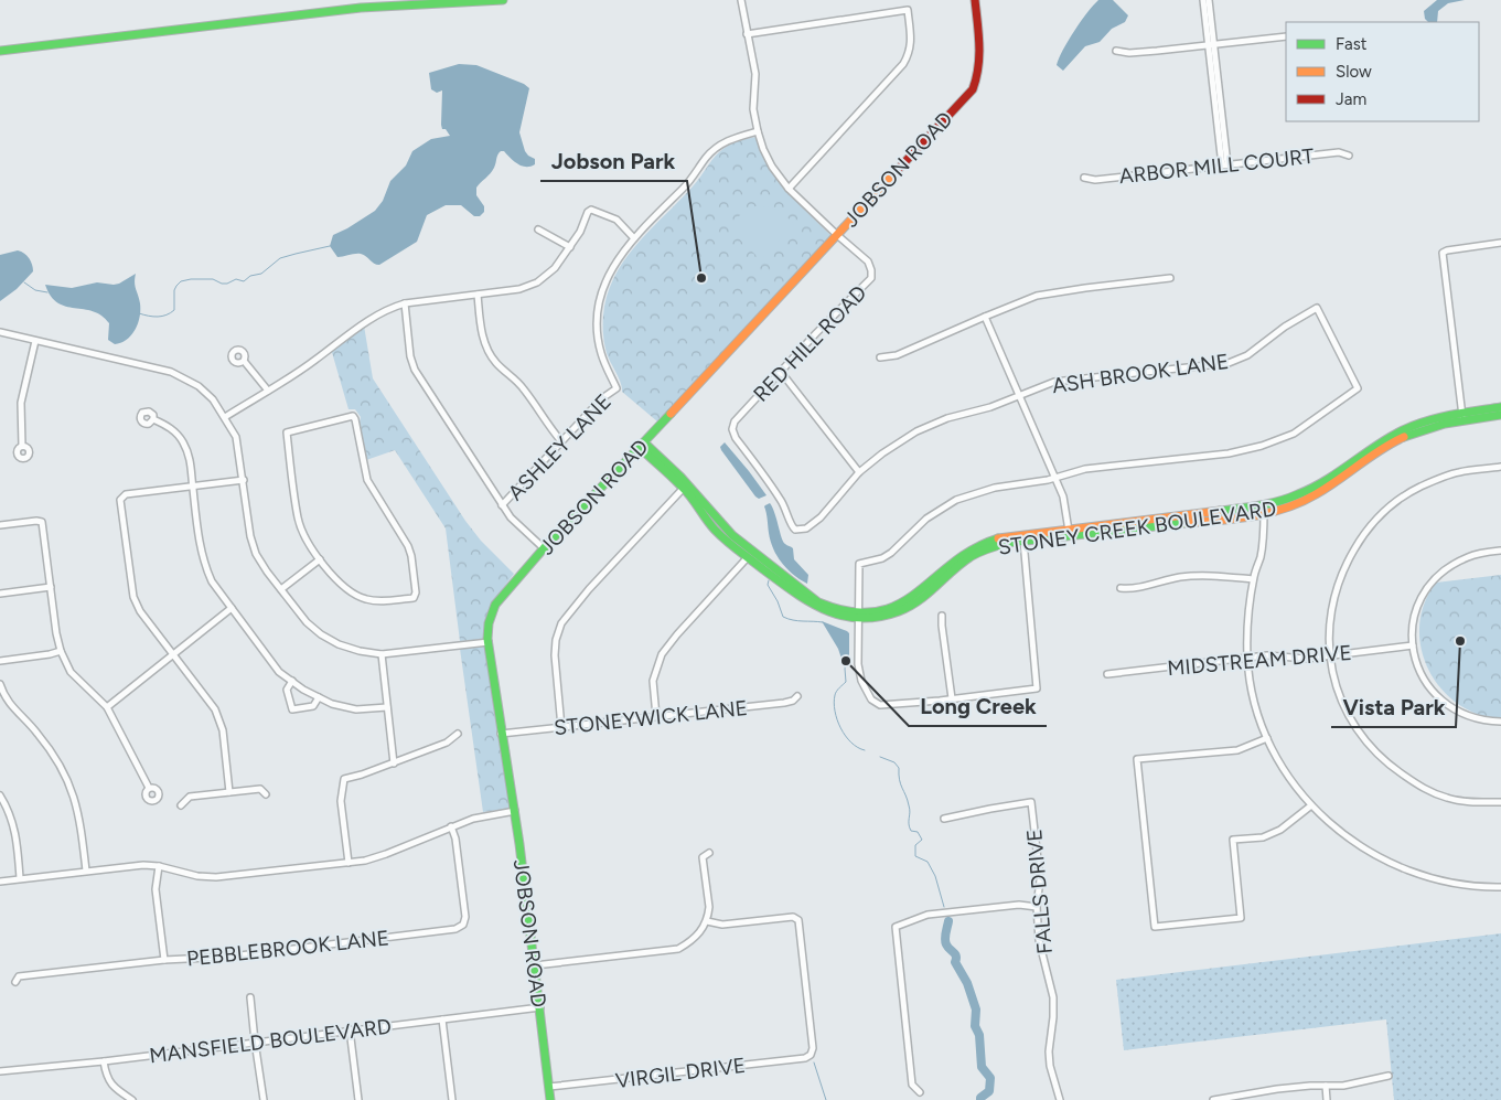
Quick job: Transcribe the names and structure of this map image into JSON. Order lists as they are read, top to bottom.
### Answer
{
  "streets": {
    "street": [
      "ARBOR MILL COURT",
      "JOBSON ROAD",
      "RED HILL ROAD",
      "ASH BROOK LANE",
      "ASHLEY LANE",
      "STONEY CREEK BOULEVARD",
      "MIDSTREAM DRIVE",
      "STONEYWICK LANE",
      "FALLS DRIVE",
      "PEBBLEBROOK LANE",
      "MANSFIELD BOULEVARD",
      "VIRGIL DRIVE"
    ]
  },
  "crossings": [
    ["JOBSON ROAD", "RED HILL ROAD"],
    ["JOBSON ROAD", "STONEY CREEK BOULEVARD"],
    ["JOBSON ROAD", "STONEYWICK LANE"],
    ["JOBSON ROAD", "MANSFIELD BOULEVARD"],
    ["JOBSON ROAD", "VIRGIL DRIVE"],
    ["RED HILL ROAD", "ASH BROOK LANE"]
  ],
  "places": ["Jobson Park", "Vista Park", "Long Creek"],
  "legend": ["Fast", "Slow", "Jam"]
}
